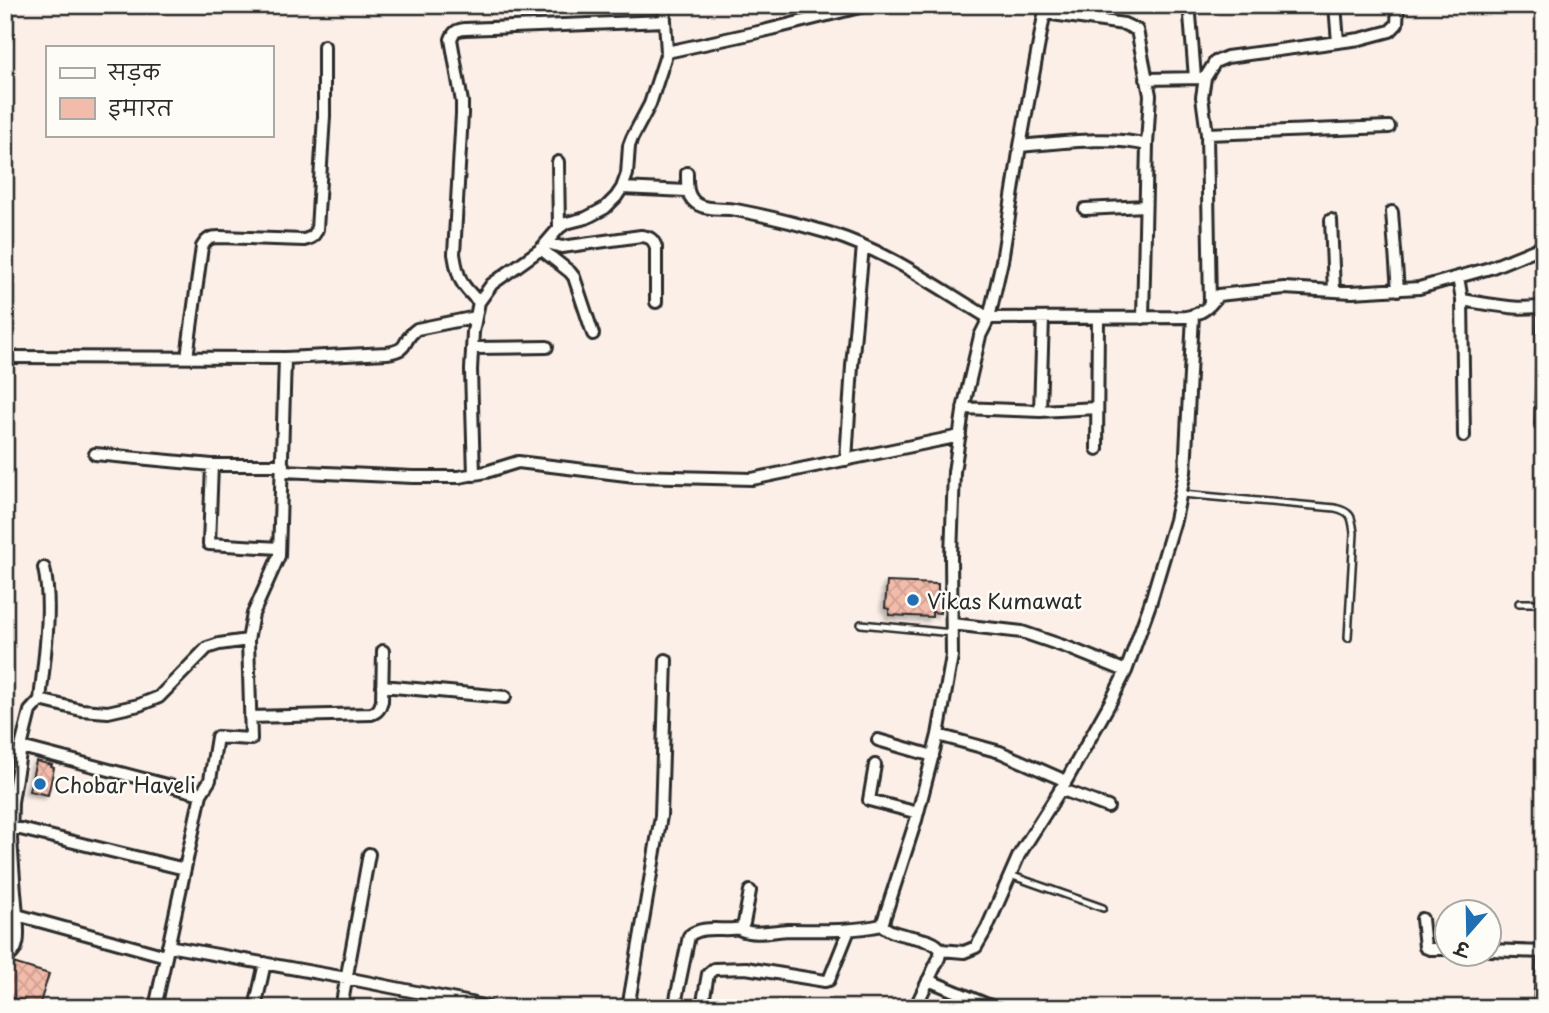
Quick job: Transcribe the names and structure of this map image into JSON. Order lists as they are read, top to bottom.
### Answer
{
  "places": ["Vikas Kumawat", "Chobar Haveli"],
  "legend": ["सड़क", "इमारत"],
  "north": "bottom"
}
